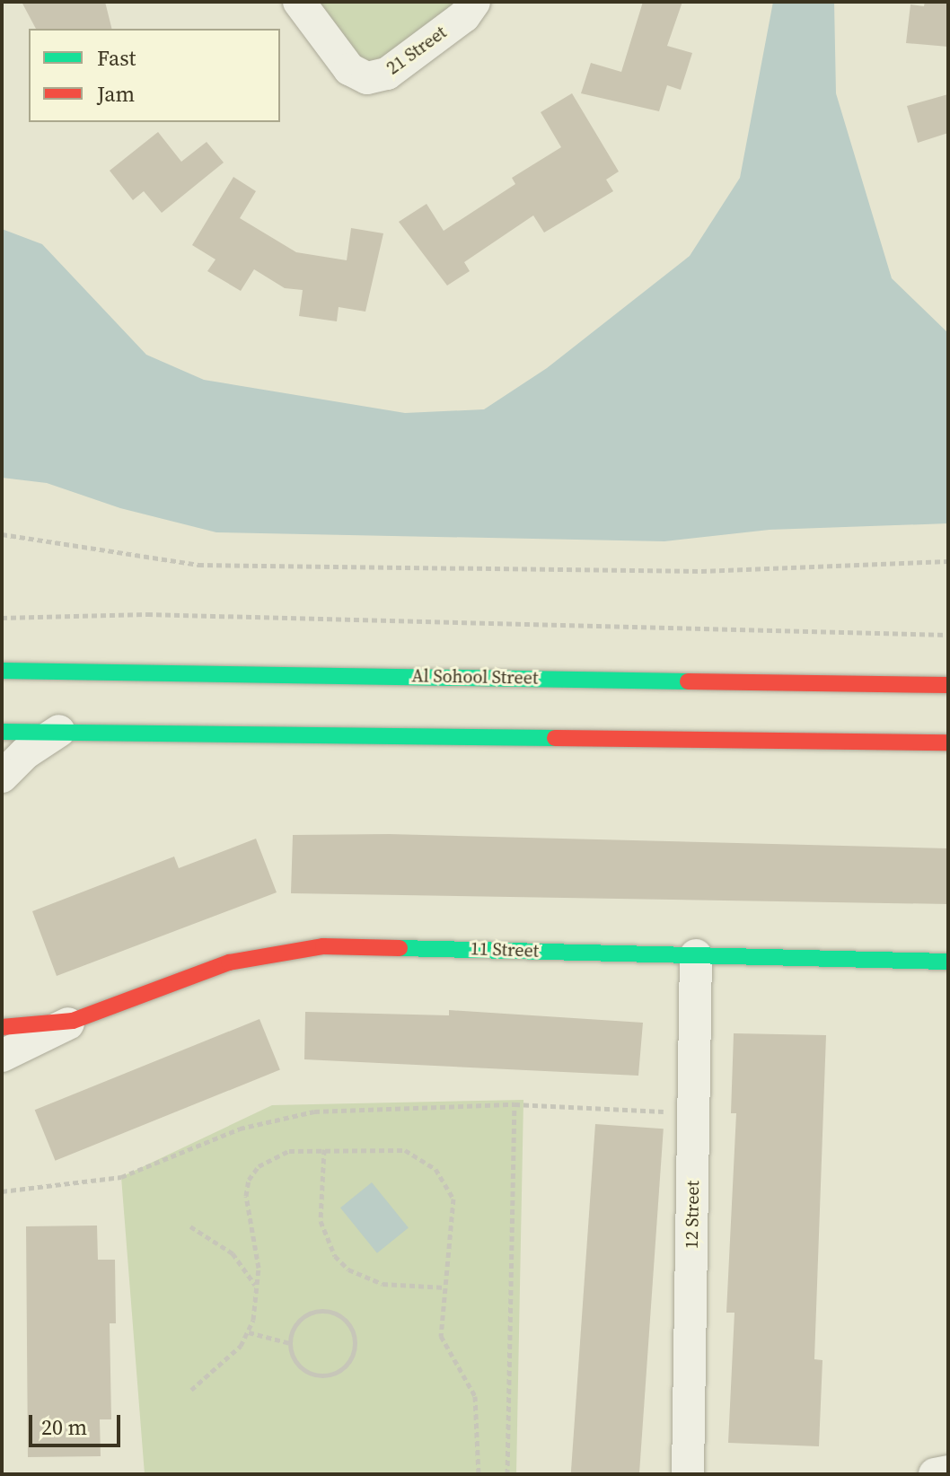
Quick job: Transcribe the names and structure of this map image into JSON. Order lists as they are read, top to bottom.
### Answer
{
  "streets": {
    "main road": ["Al Sohool Street", "11 Street"],
    "street": ["21 Street", "12 Street"]
  },
  "crossings": [
    ["11 Street", "12 Street"]
  ],
  "legend": ["Fast", "Jam"],
  "scale_bar": "20 m"
}
